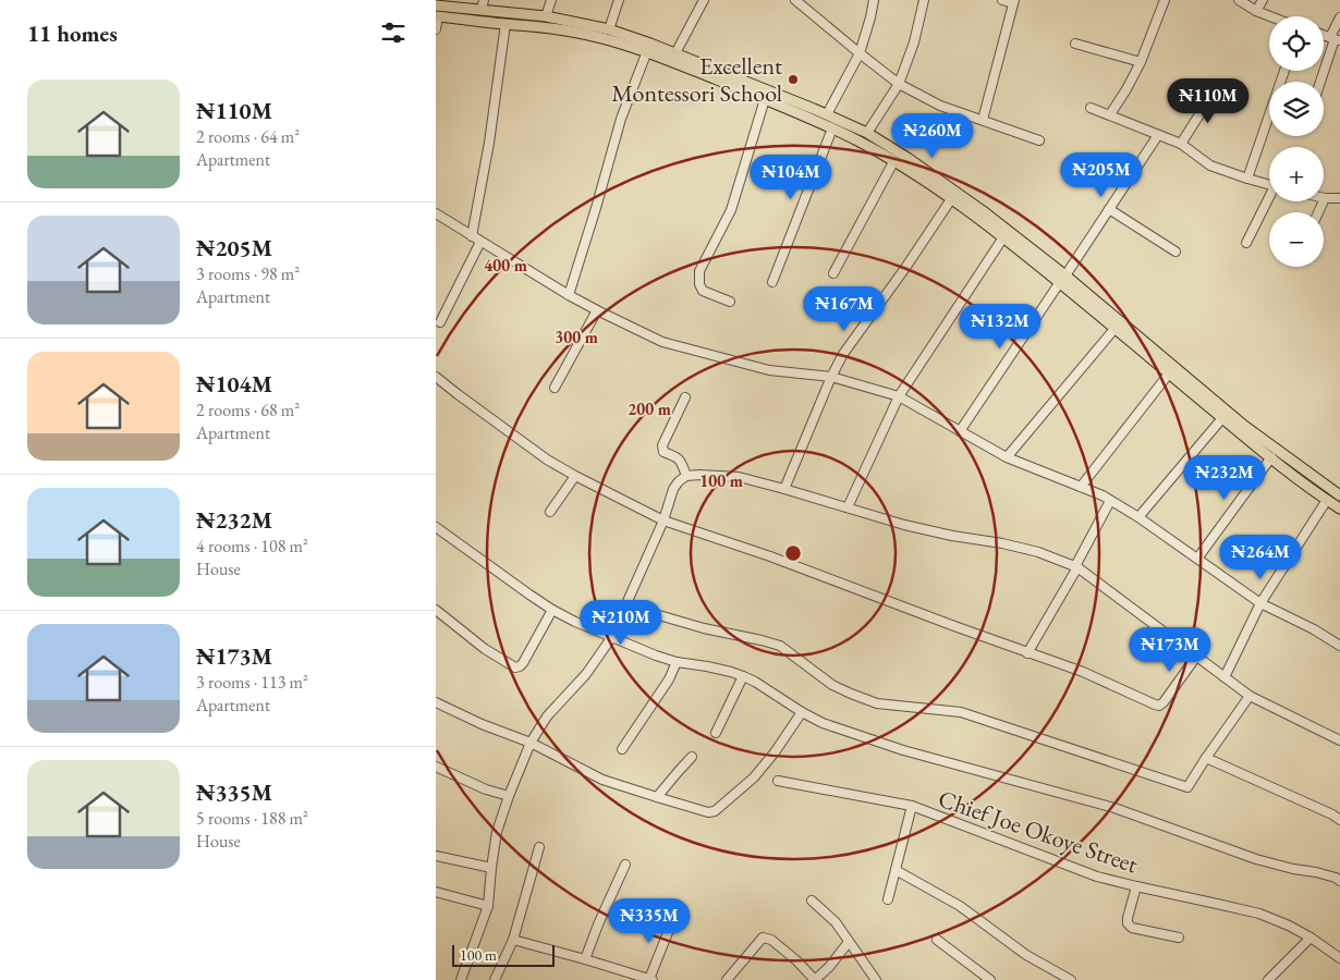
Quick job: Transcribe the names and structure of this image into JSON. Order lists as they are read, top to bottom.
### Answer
{
  "streets": {
    "street": ["Chief Joe Okoye Street"]
  },
  "places": ["Excellent Montessori School"],
  "scale_bar": "100 m",
  "page": {
    "heading": "11 homes",
    "map_buttons": ["+", "−"],
    "list": [
      {
        "name": "₦110M",
        "note": "2 rooms · 64 m² · Apartment"
      },
      {
        "name": "₦205M",
        "note": "3 rooms · 98 m² · Apartment"
      },
      {
        "name": "₦104M",
        "note": "2 rooms · 68 m² · Apartment"
      },
      {
        "name": "₦232M",
        "note": "4 rooms · 108 m² · House"
      },
      {
        "name": "₦173M",
        "note": "3 rooms · 113 m² · Apartment"
      },
      {
        "name": "₦335M",
        "note": "5 rooms · 188 m² · House"
      }
    ],
    "price": [
      "₦110M",
      "₦260M",
      "₦205M",
      "₦104M",
      "₦167M",
      "₦132M",
      "₦232M",
      "₦264M",
      "₦210M",
      "₦173M",
      "₦335M"
    ],
    "scale": "100 m"
  },
  "rings": [
    "400 m",
    "300 m",
    "200 m",
    "100 m"
  ]
}
